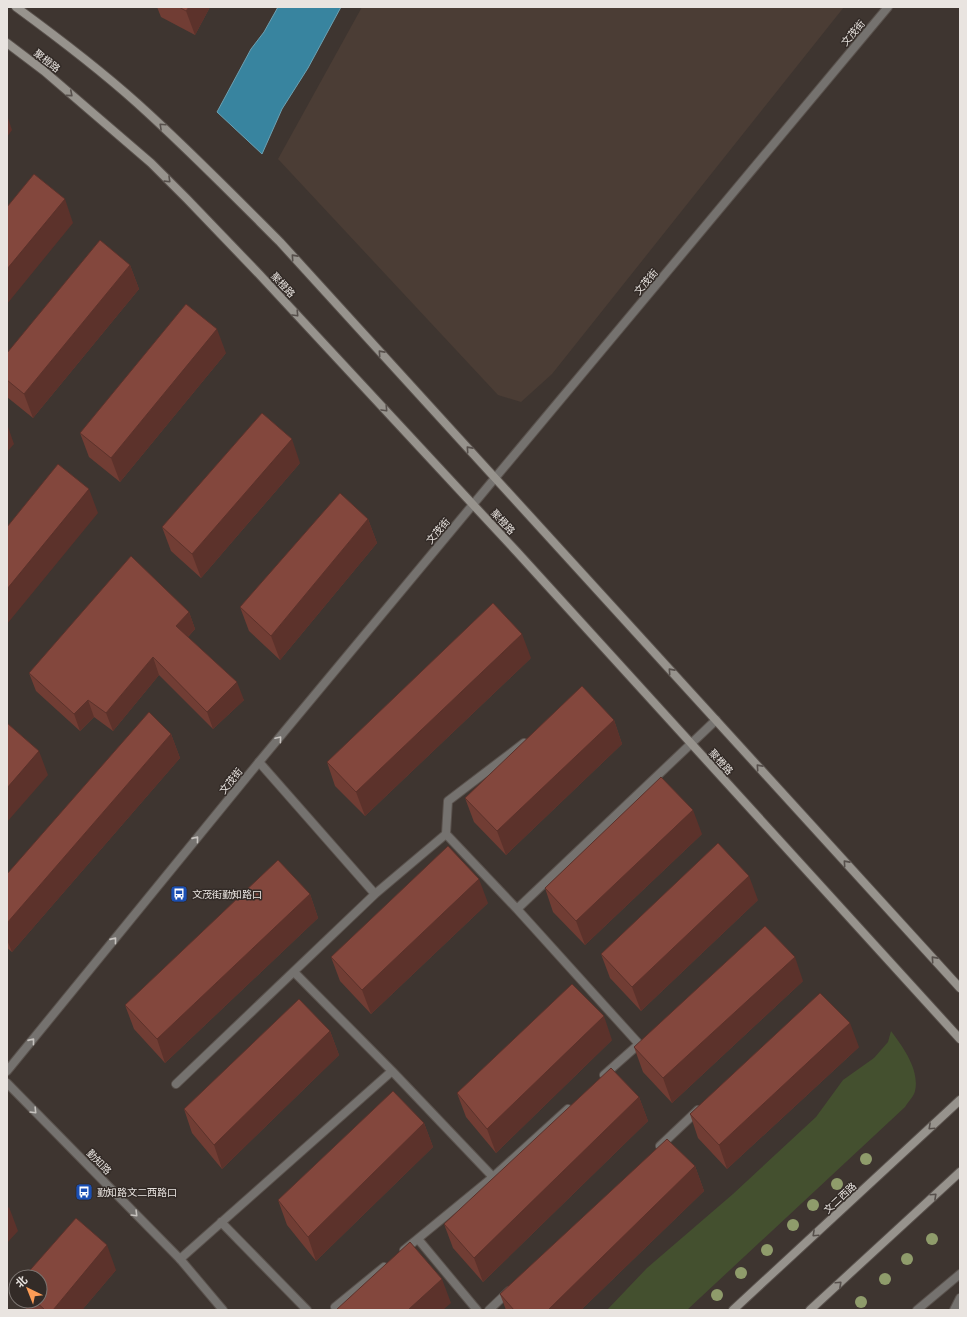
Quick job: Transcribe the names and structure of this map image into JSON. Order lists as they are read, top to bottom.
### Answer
{
  "streets": {
    "street": [
      "文茂街",
      "聚橙路",
      "勤知路",
      "文二西路"
    ]
  },
  "crossings": [
    ["文茂街", "聚橙路"]
  ],
  "one_way": ["文茂街", "勤知路"],
  "places": {
    "bus stop": ["文茂街勤知路口", "勤知路文二西路口"]
  },
  "north": "top left"
}
